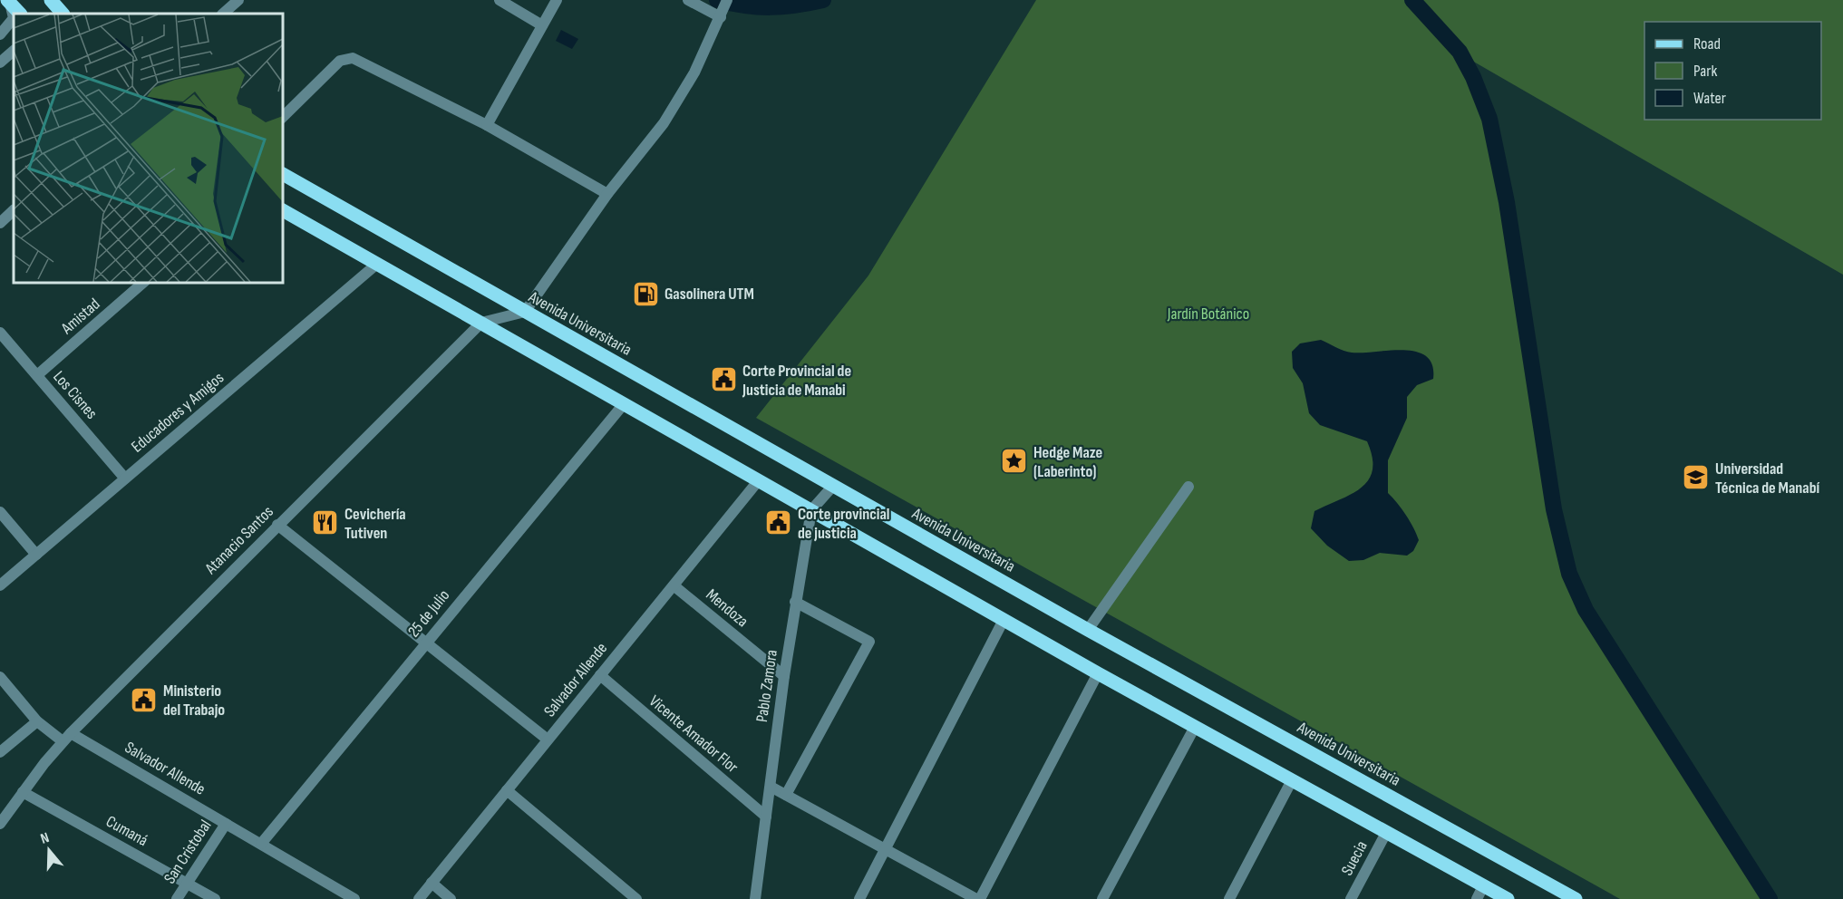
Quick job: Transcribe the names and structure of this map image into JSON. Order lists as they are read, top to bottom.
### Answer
{
  "streets": {
    "main road": ["Avenida Universitaria"],
    "street": [
      "Amistad",
      "Los Cisnes",
      "Educadores y Amigos",
      "Atanacio Santos",
      "Mendoza",
      "25 de Julio",
      "Salvador Allende",
      "Pablo Zamora",
      "Vicente Amador Flor",
      "Cumaná",
      "San Cristobal",
      "Suecia"
    ]
  },
  "crossings": [
    ["Amistad", "Los Cisnes"],
    ["Los Cisnes", "Educadores y Amigos"],
    ["Atanacio Santos", "Salvador Allende"],
    ["Atanacio Santos", "Cumaná"],
    ["Mendoza", "Salvador Allende"],
    ["Mendoza", "Pablo Zamora"],
    ["25 de Julio", "Salvador Allende"],
    ["Salvador Allende", "Vicente Amador Flor"],
    ["Salvador Allende", "San Cristobal"],
    ["Pablo Zamora", "Vicente Amador Flor"],
    ["Cumaná", "San Cristobal"]
  ],
  "parks": ["Jardín Botánico"],
  "places": {
    "fuel station": ["Gasolinera UTM"],
    "public building": ["Corte Provincial de Justicia de Manabi", "Corte provincial de justicia", "Ministerio del Trabajo"],
    "place": ["Hedge Maze (Laberinto)"],
    "school or university": ["Universidad Técnica de Manabí"],
    "restaurant": ["Cevichería Tutiven"]
  },
  "legend": ["Road", "Park", "Water"],
  "north": "top"
}
